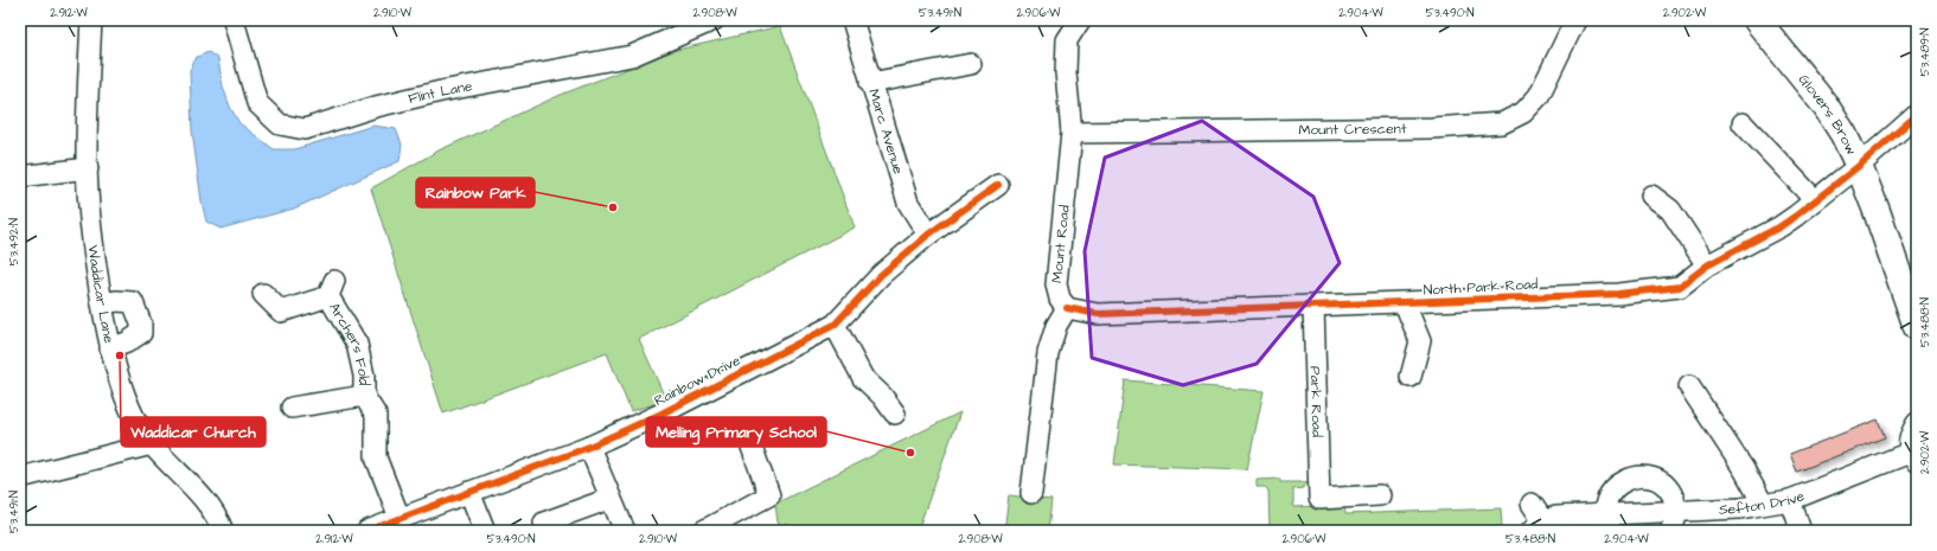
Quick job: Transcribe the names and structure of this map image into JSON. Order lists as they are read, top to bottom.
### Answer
{
  "streets": {
    "main road": ["Glovers Brow"],
    "street": [
      "Flint Lane",
      "Mount Crescent",
      "Marc Avenue",
      "Mount Road",
      "North Park Road",
      "Waddicar Lane",
      "Archers Fold",
      "Rainbow Drive",
      "Park Road",
      "Sefton Drive"
    ]
  },
  "crossings": [
    ["Glovers Brow", "North Park Road"],
    ["Mount Crescent", "Mount Road"],
    ["Marc Avenue", "Rainbow Drive"],
    ["Mount Road", "North Park Road"],
    ["North Park Road", "Park Road"],
    ["Archers Fold", "Rainbow Drive"]
  ],
  "places": ["Rainbow Park", "Waddicar Church", "Melling Primary School"],
  "coordinates": [
    "2.912°W",
    "2.910°W",
    "2.908°W",
    "53.491°N",
    "2.906°W",
    "2.904°W",
    "53.490°N",
    "2.902°W",
    "53.489°N",
    "53.492°N",
    "53.488°N"
  ]
}
